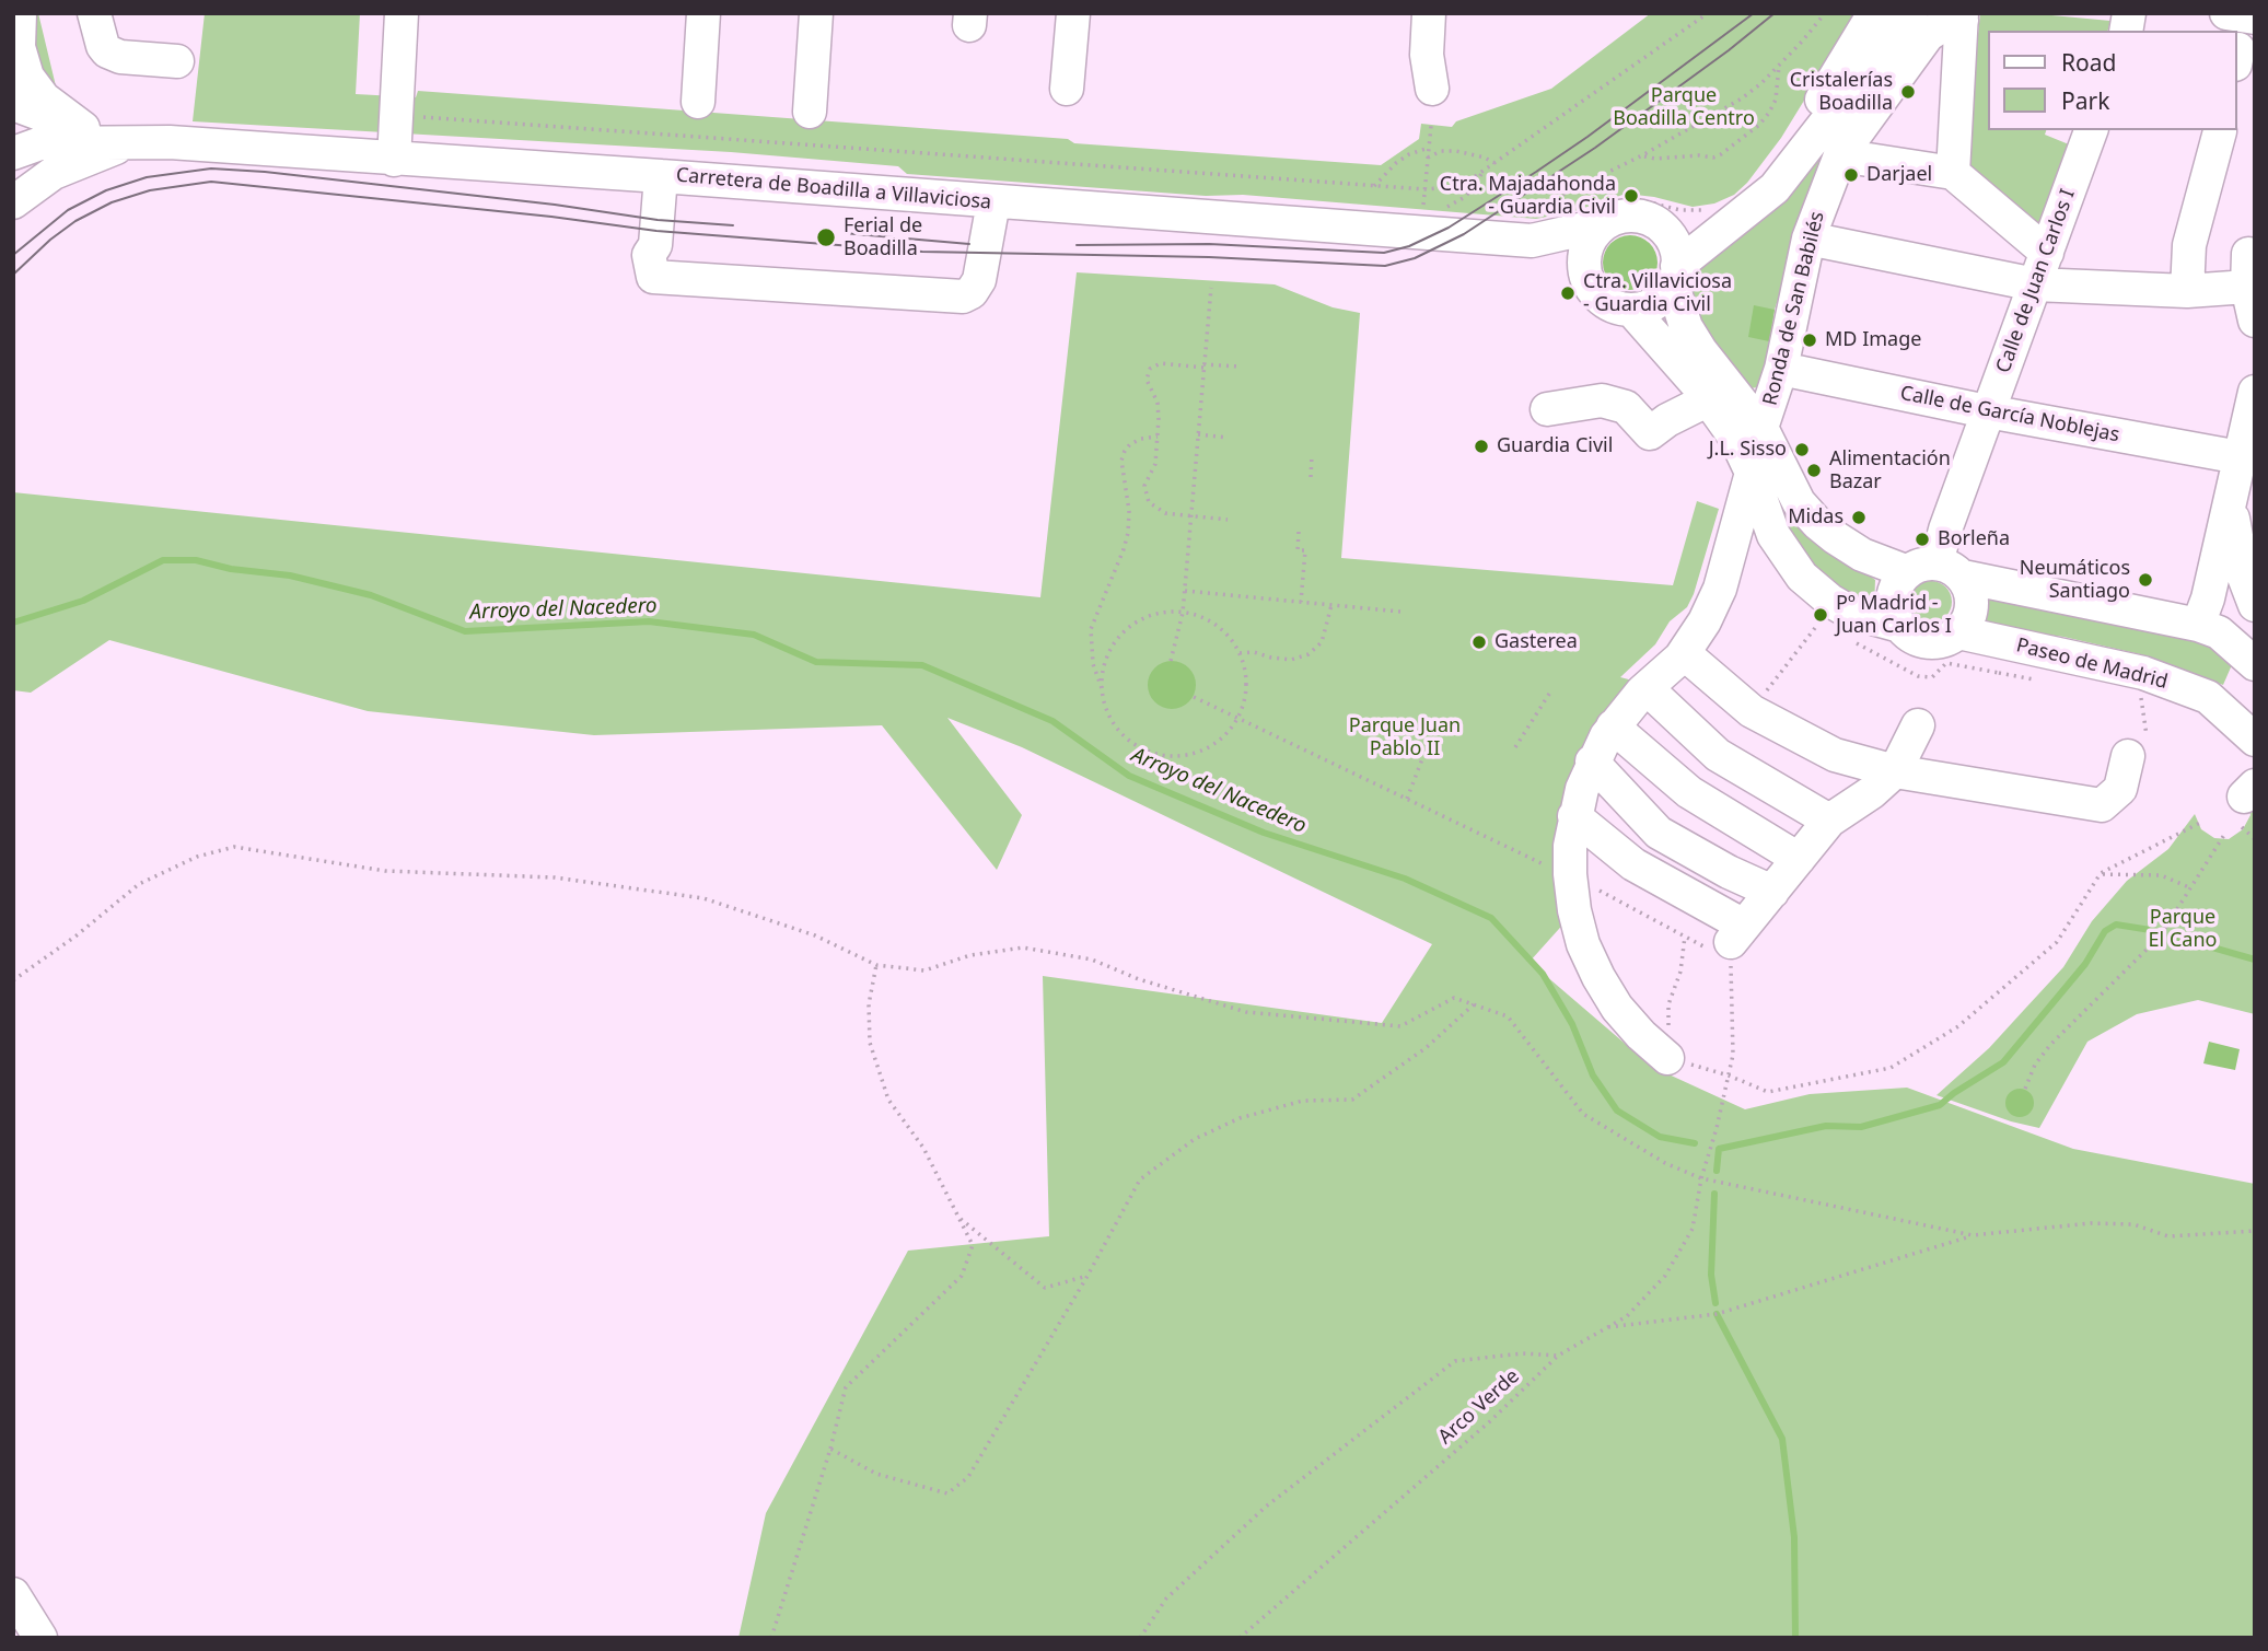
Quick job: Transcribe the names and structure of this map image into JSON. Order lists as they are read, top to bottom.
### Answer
{
  "streets": {
    "street": [
      "Carretera de Boadilla a Villaviciosa",
      "Calle de Juan Carlos I",
      "Ronda de San Babilés",
      "Calle de García Noblejas",
      "Paseo de Madrid"
    ],
    "path": ["Arco Verde"]
  },
  "crossings": [
    ["Calle de Juan Carlos I", "Calle de García Noblejas"],
    ["Calle de Juan Carlos I", "Paseo de Madrid"],
    ["Ronda de San Babilés", "Calle de García Noblejas"]
  ],
  "water": ["Arroyo del Nacedero"],
  "parks": ["Parque Boadilla Centro", "Parque Juan Pablo II", "Parque El Cano"],
  "places": [
    "Cristalerías Boadilla",
    "Darjael",
    "Ctra. Majadahonda - Guardia Civil",
    "Ferial de Boadilla",
    "Ctra. Villaviciosa - Guardia Civil",
    "MD Image",
    "Guardia Civil",
    "J.L. Sisso",
    "Alimentación Bazar",
    "Midas",
    "Borleña",
    "Neumáticos Santiago",
    "Pº Madrid - Juan Carlos I",
    "Gasterea"
  ],
  "legend": ["Road", "Park"]
}
